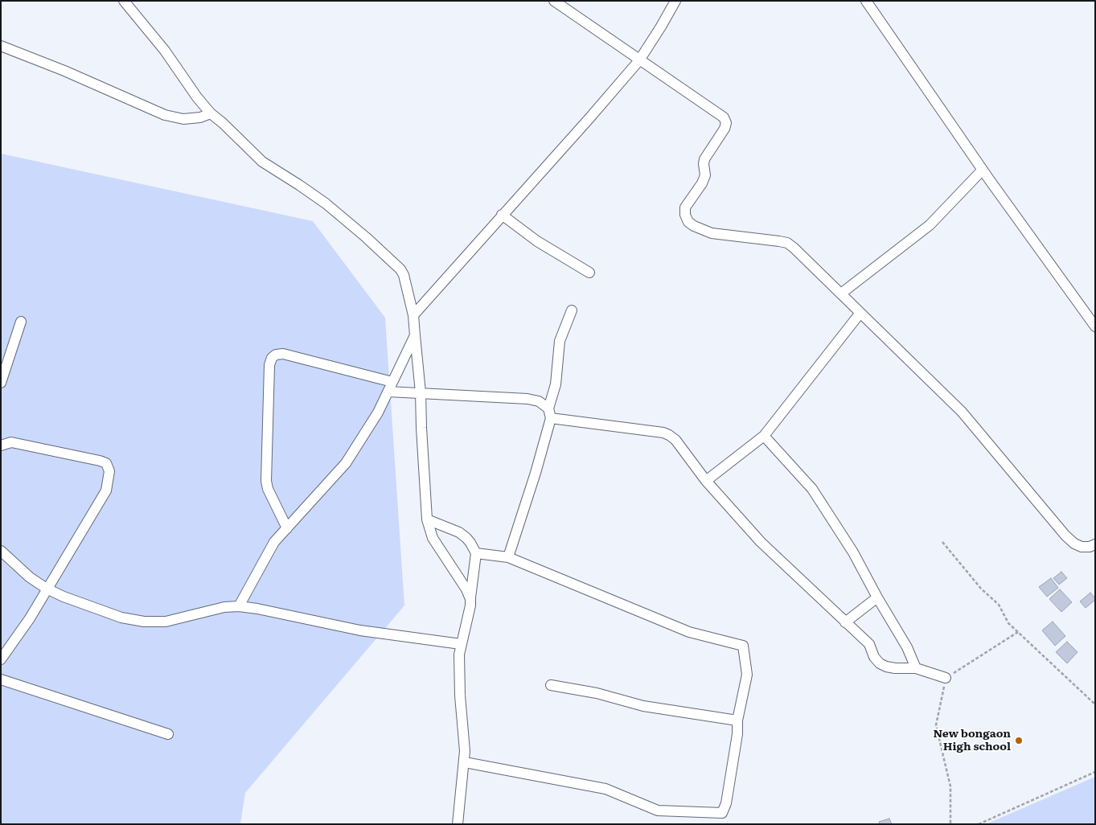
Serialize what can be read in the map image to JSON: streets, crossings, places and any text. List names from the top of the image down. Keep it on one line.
{"places":["New bongaon High school"]}
